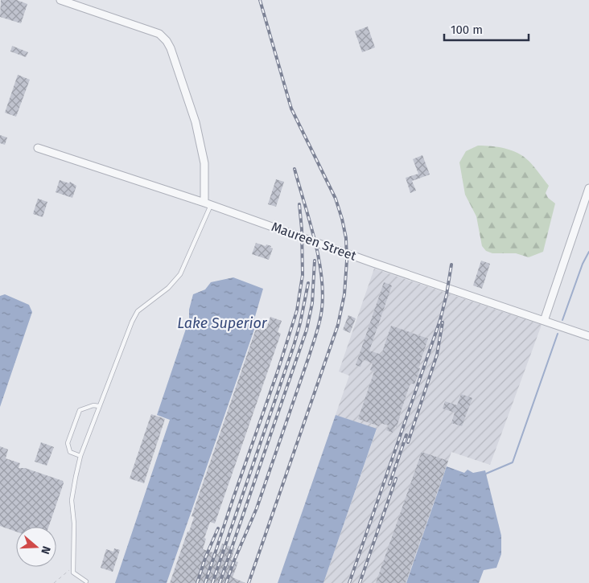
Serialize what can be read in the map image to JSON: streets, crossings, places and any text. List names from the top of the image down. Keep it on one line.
{"streets":{"street":["Maureen Street"]},"water":["Lake Superior"],"scale_bar":"100 m","north":"right"}
